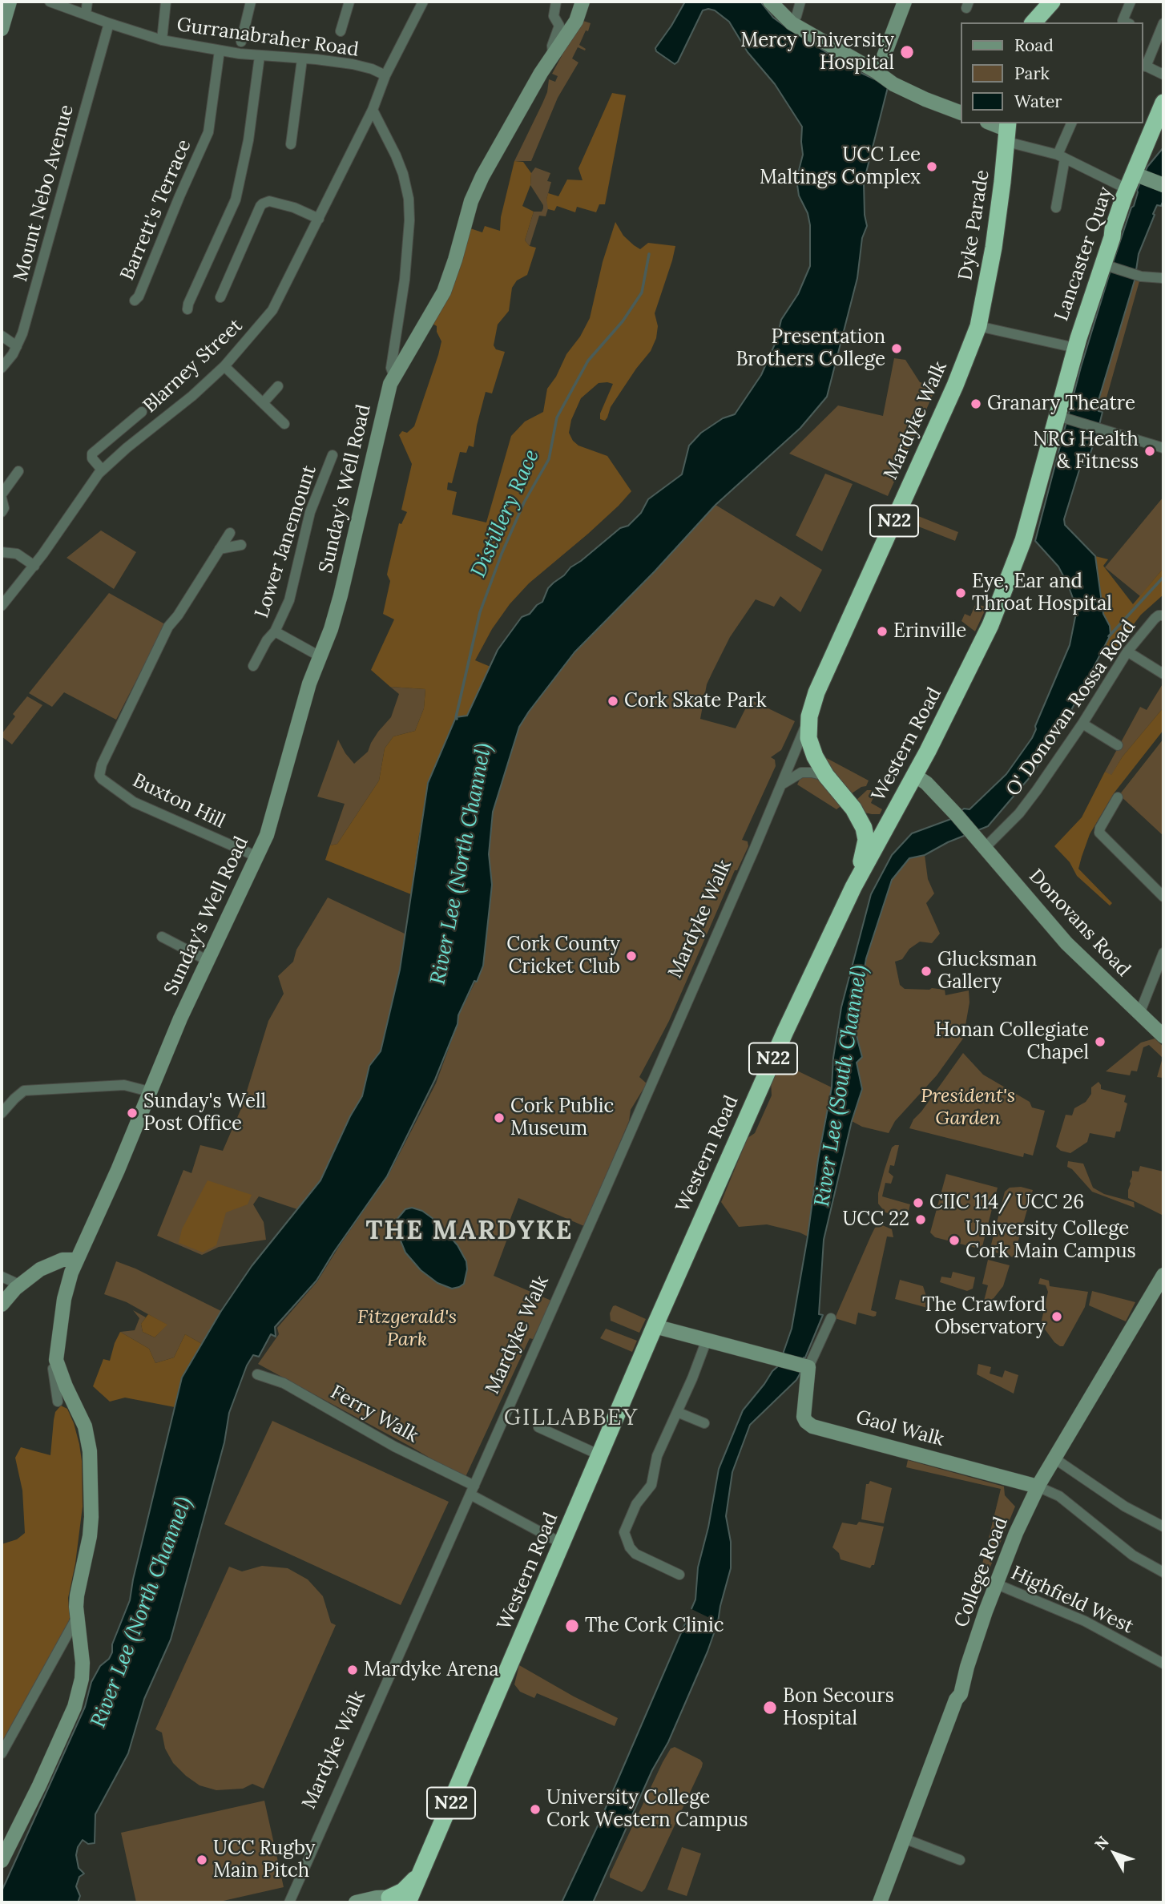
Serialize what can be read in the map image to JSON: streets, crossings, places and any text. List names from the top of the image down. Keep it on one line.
{"streets":{"highway":["Dyke Parade","Lancaster Quay","Mardyke Walk","N22","Western Road"],"main road":["Sunday's Well Road","Donovans Road","Gaol Walk","College Road"],"street":["Gurranabraher Road","Mount Nebo Avenue","Barrett's Terrace","Blarney Street","Lower Janemount","O' Donovan Rossa Road","Buxton Hill","Ferry Walk","Highfield West"]},"crossings":[["Gurranabraher Road","Mount Nebo Avenue"],["Gurranabraher Road","Barrett's Terrace"],["Gurranabraher Road","Blarney Street"],["Dyke Parade","Mardyke Walk"],["Lancaster Quay","N22"],["Lancaster Quay","Western Road"],["Mardyke Walk","N22"],["Mardyke Walk","Ferry Walk"],["Sunday's Well Road","Buxton Hill"],["N22","Western Road"],["O' Donovan Rossa Road","Donovans Road"],["Western Road","Donovans Road"],["Western Road","Ferry Walk"],["Gaol Walk","College Road"],["College Road","Highfield West"]],"districts":["THE MARDYKE","GILLABBEY"],"water":["Distillery Race","River Lee (North Channel)","River Lee (South Channel)"],"parks":["President's Garden","Fitzgerald's Park"],"places":["Mercy University Hospital","UCC Lee Maltings Complex","Presentation Brothers College","Granary Theatre","NRG Health & Fitness","Eye, Ear and Throat Hospital","Erinville","Cork Skate Park","Cork County Cricket Club","Glucksman Gallery","Honan Collegiate Chapel","Sunday's Well Post Office","Cork Public Museum","CIIC 114/ UCC 26","UCC 22","University College Cork Main Campus","The Crawford Observatory","The Cork Clinic","Mardyke Arena","Bon Secours Hospital","University College Cork Western Campus","UCC Rugby Main Pitch"],"legend":["Road","Park","Water"],"north":"top left"}
